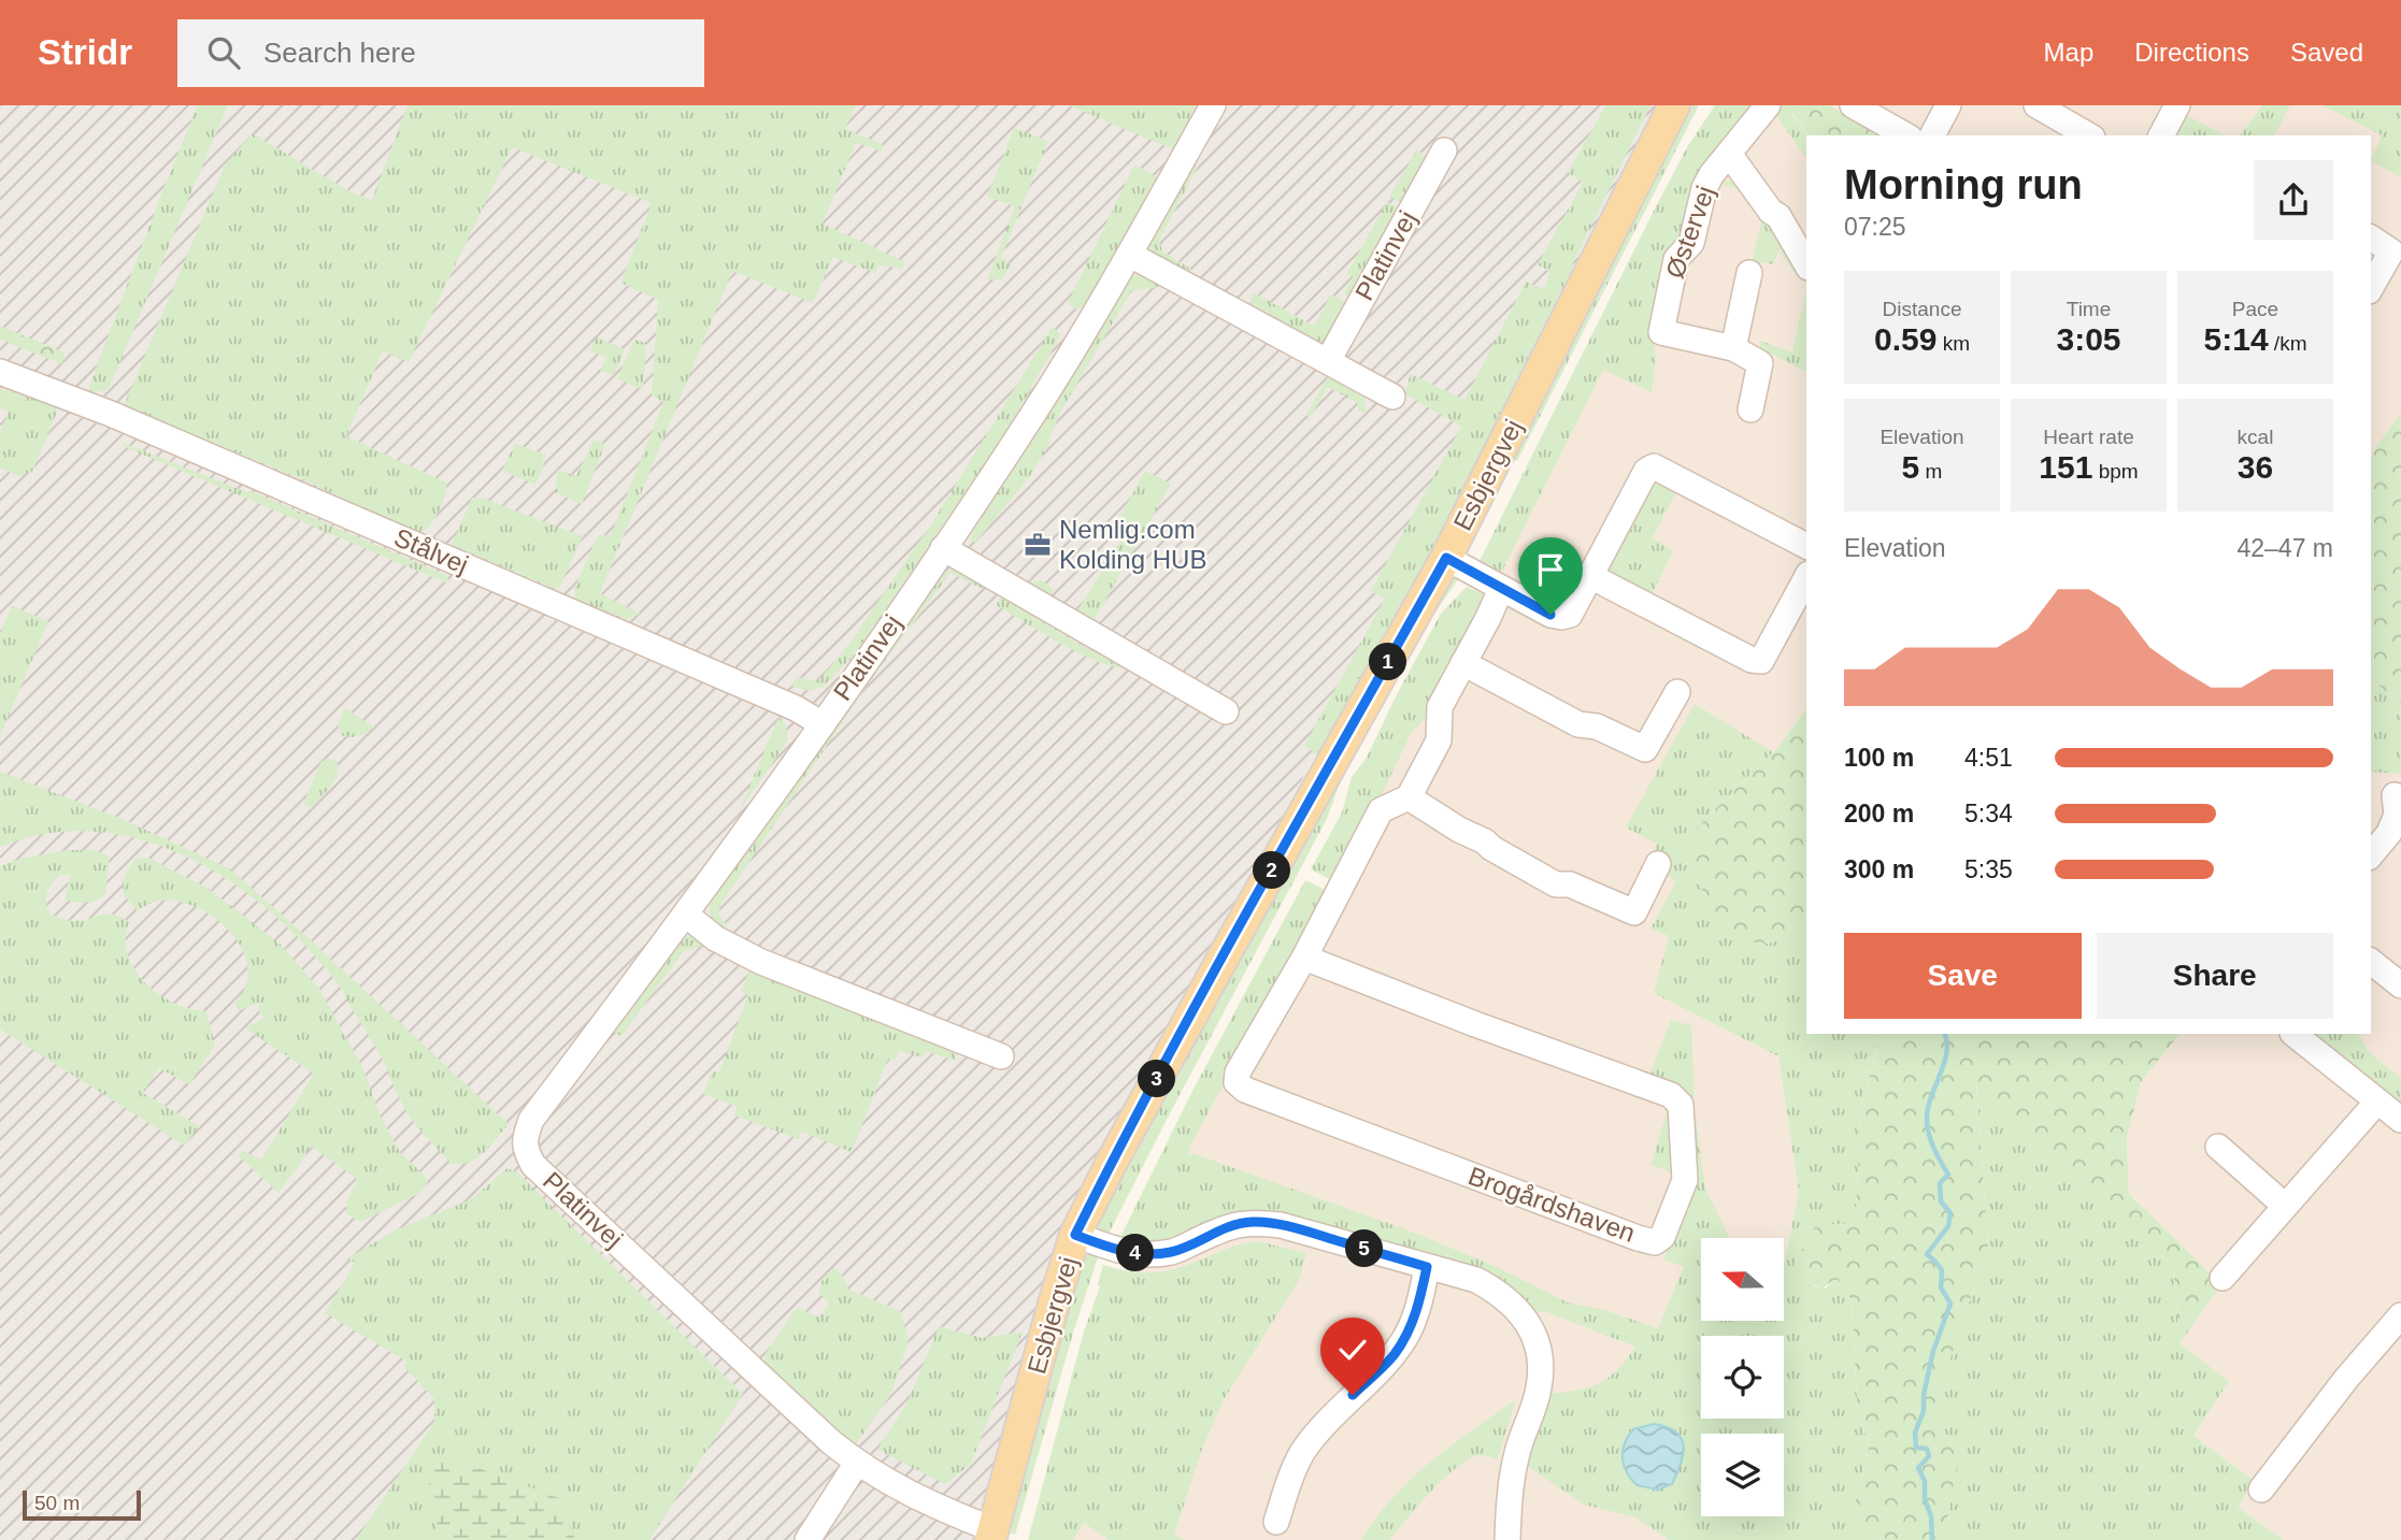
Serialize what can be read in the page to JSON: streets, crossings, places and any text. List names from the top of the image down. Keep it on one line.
{"streets":{"main road":["Esbjergvej"],"street":["Østervej","Platinvej","Stålvej","Brogårdshaven"]},"crossings":[["Platinvej","Esbjergvej"],["Platinvej","Stålvej"]],"places":{"office":["Nemlig.com Kolding HUB"]},"scale_bar":"50 m","north":"left","page":{"header":"Stridr","search":"Search here","nav":["Map","Directions","Saved"],"heading":["Morning run","07:25"],"stats":[["Distance","0.59 km"],["Time","3:05"],["Pace","5:14 /km"],["Elevation","5 m"],["Heart rate","151 bpm"],["kcal","36"]],"chart":["Elevation","42–47 m"],"pins":["1","2","3","5","4"],"list":[{"name":"100 m","note":"4:51"},{"name":"200 m","note":"5:34"},{"name":"300 m","note":"5:35"}],"buttons":["Save","Share"],"scale":"50 m"}}
